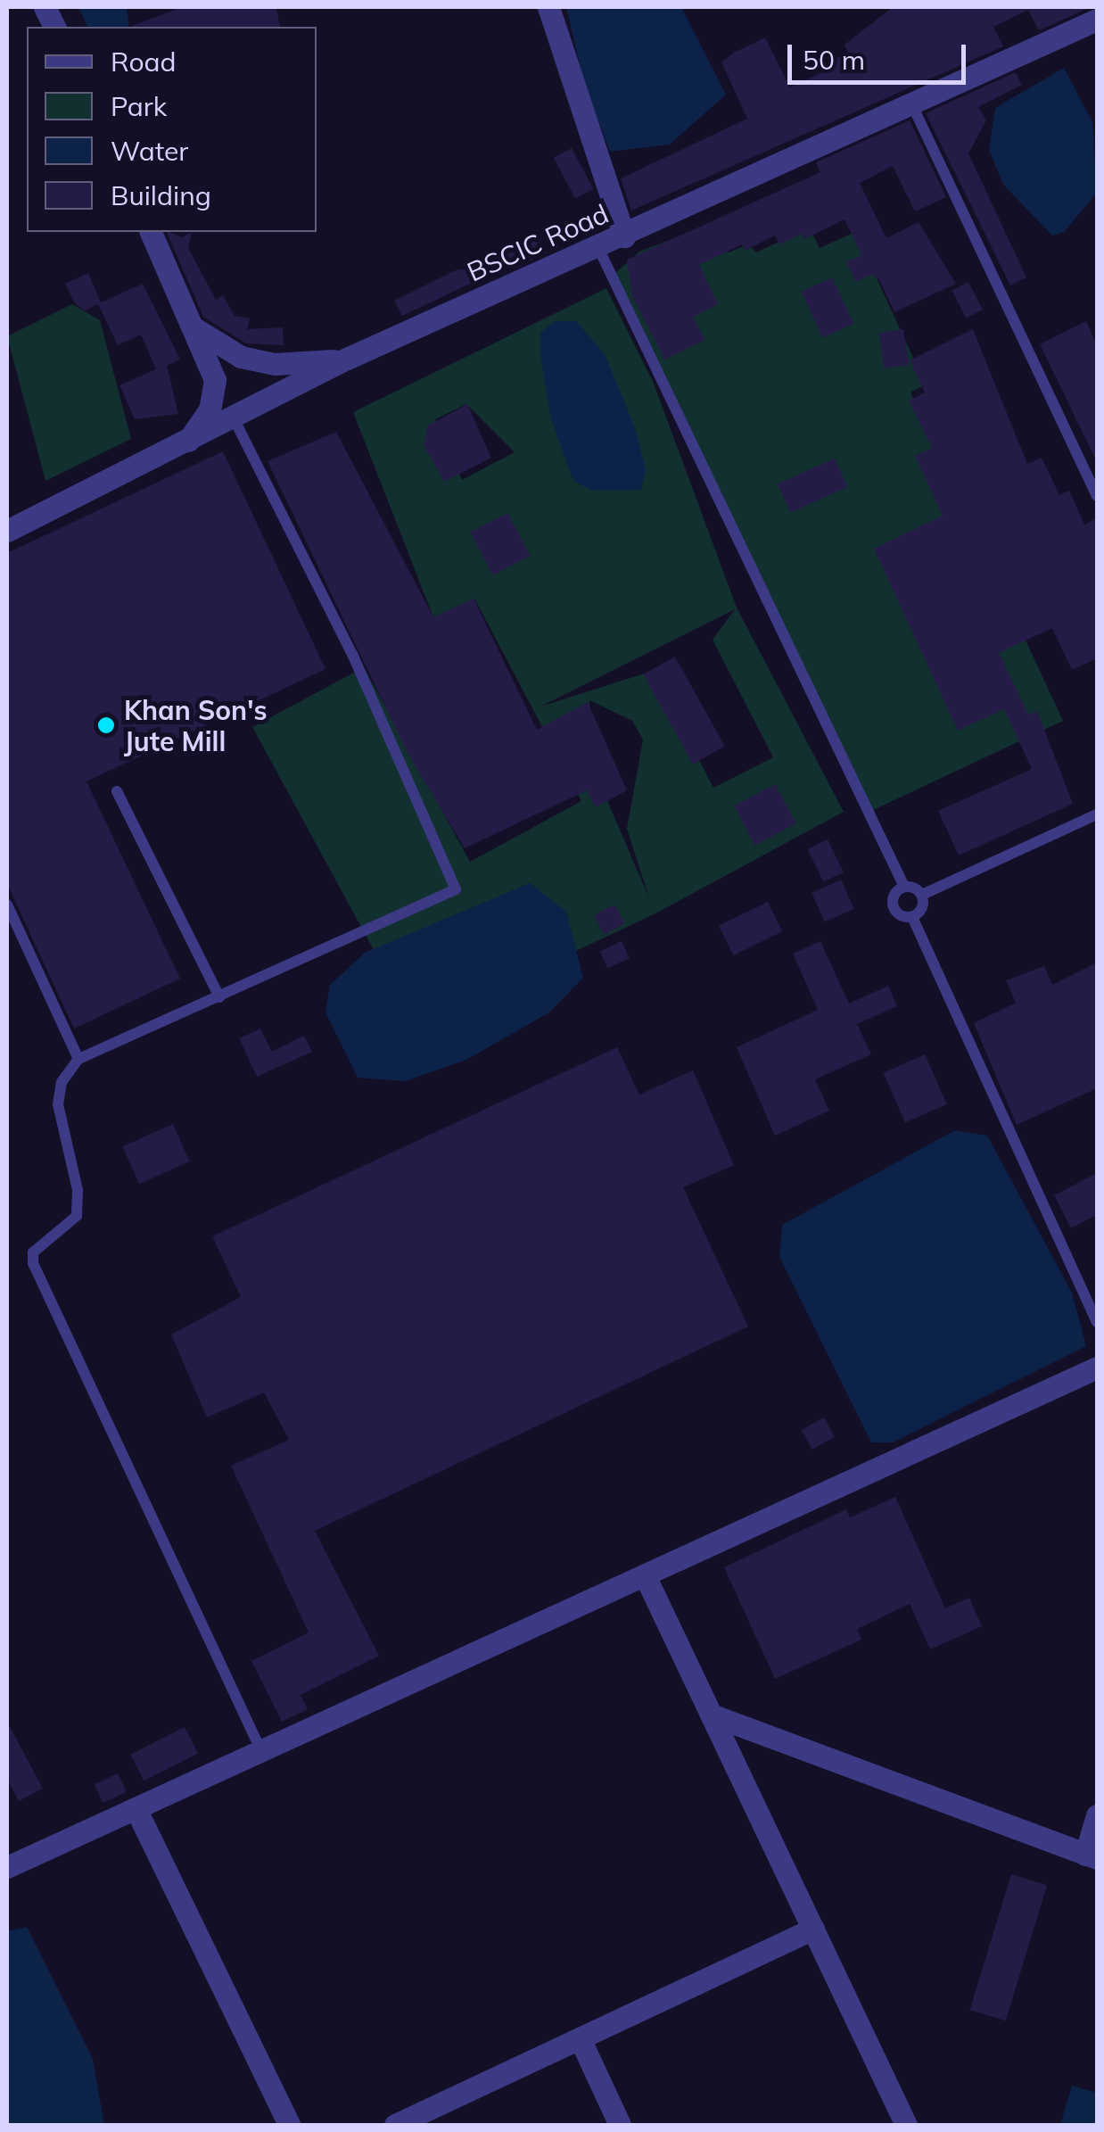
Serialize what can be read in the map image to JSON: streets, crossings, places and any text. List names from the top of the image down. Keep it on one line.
{"streets":{"street":["BSCIC Road"]},"places":["Khan Son's Jute Mill"],"legend":["Road","Park","Water","Building"],"scale_bar":"50 m"}
